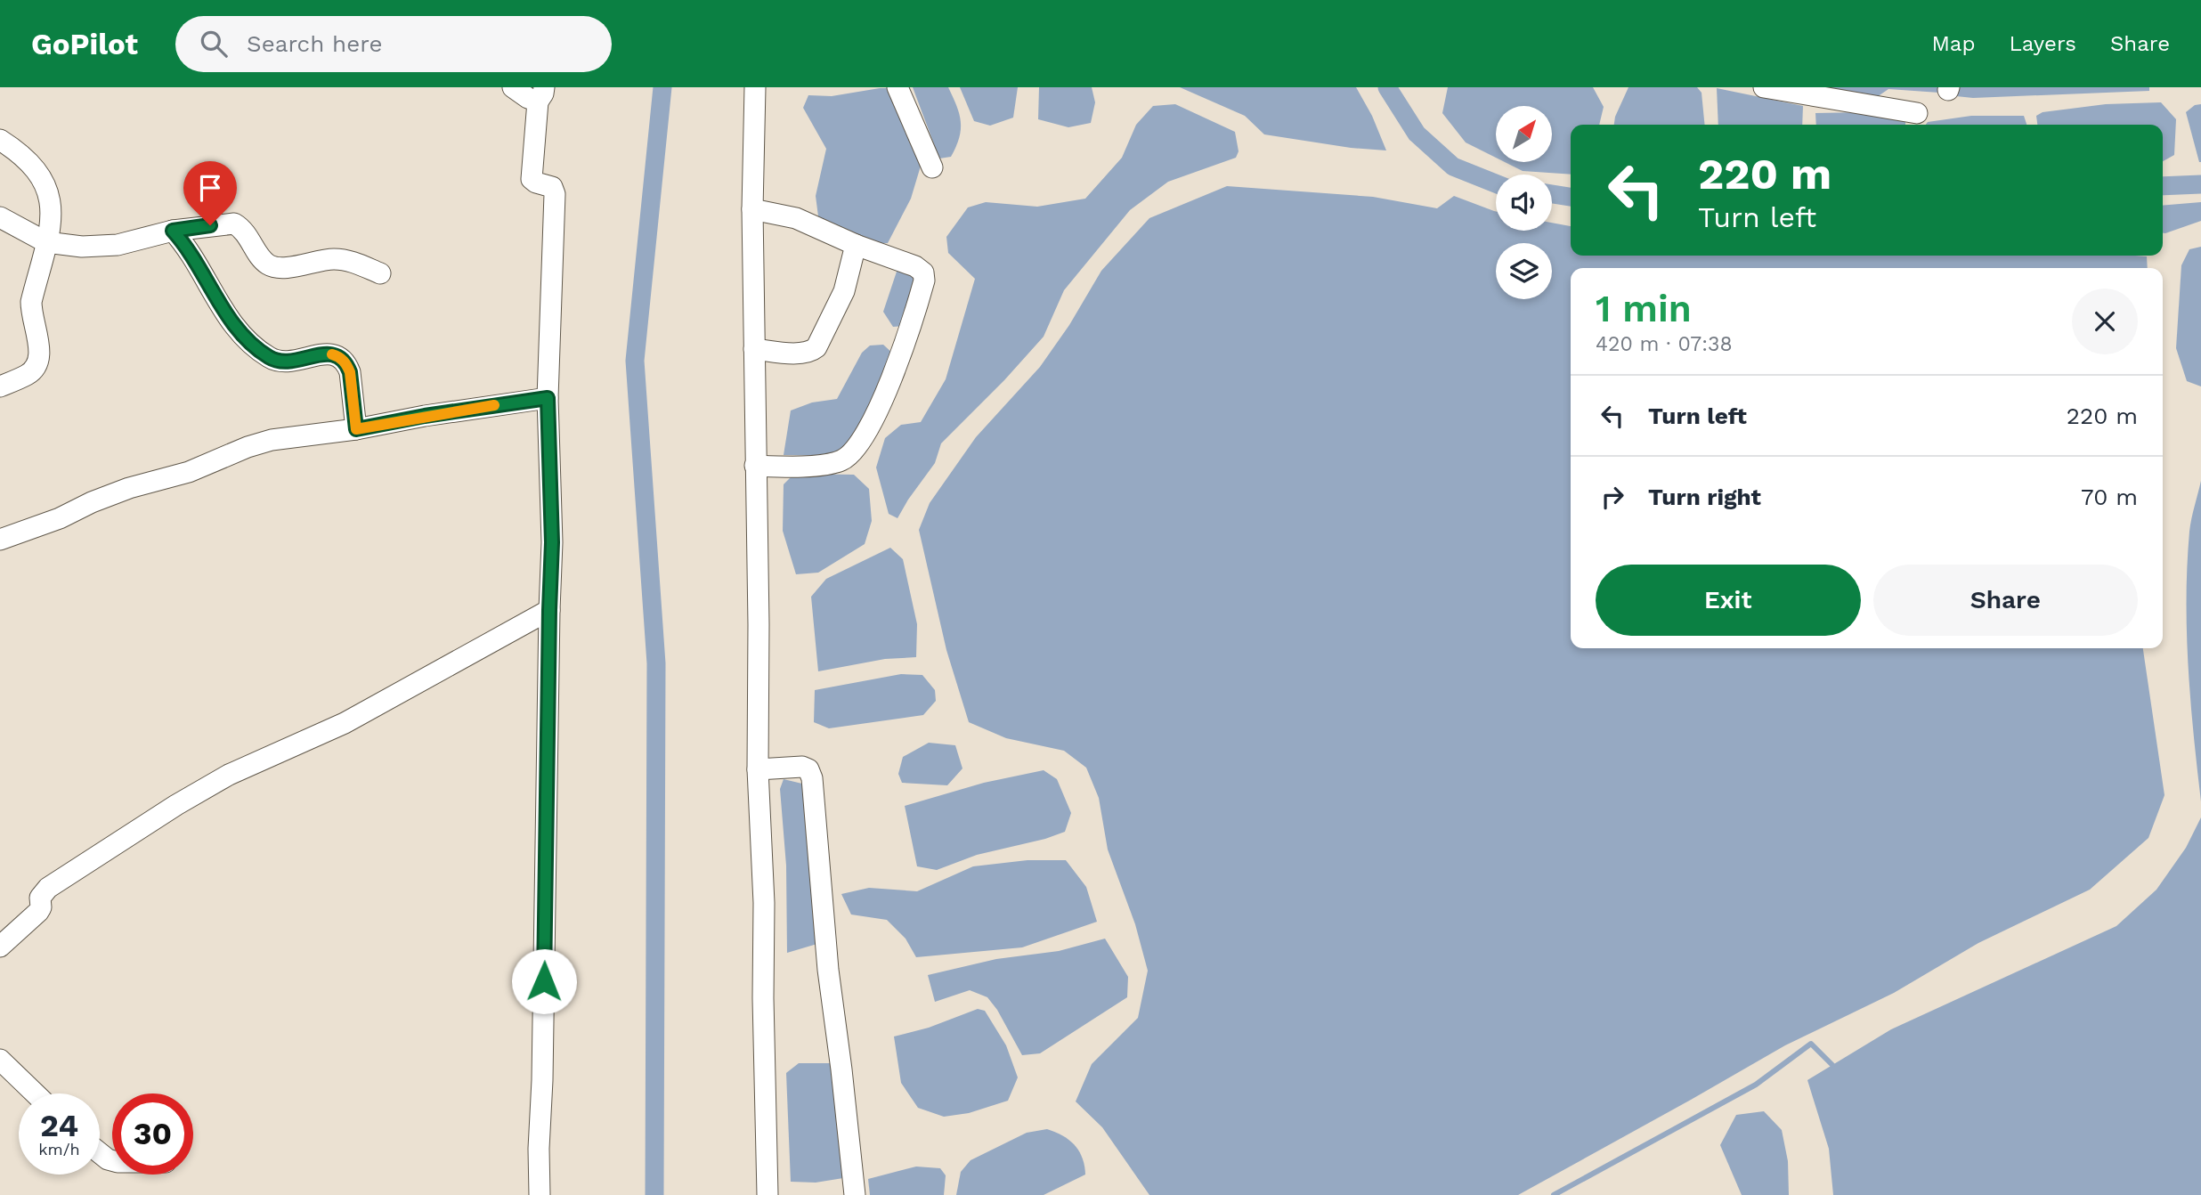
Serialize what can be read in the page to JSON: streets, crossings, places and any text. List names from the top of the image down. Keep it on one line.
{"north":"top right","page":{"header":"GoPilot","search":"Search here","nav":["Map","Layers","Share"],"turn":["220 m","Turn left"],"heading":["1 min","420 m · 07:38"],"list":[{"name":"Turn left","value":"220 m"},{"name":"Turn right","value":"70 m"}],"buttons":["Exit","Share"],"speed":"24 km/h","limit":"30"}}
